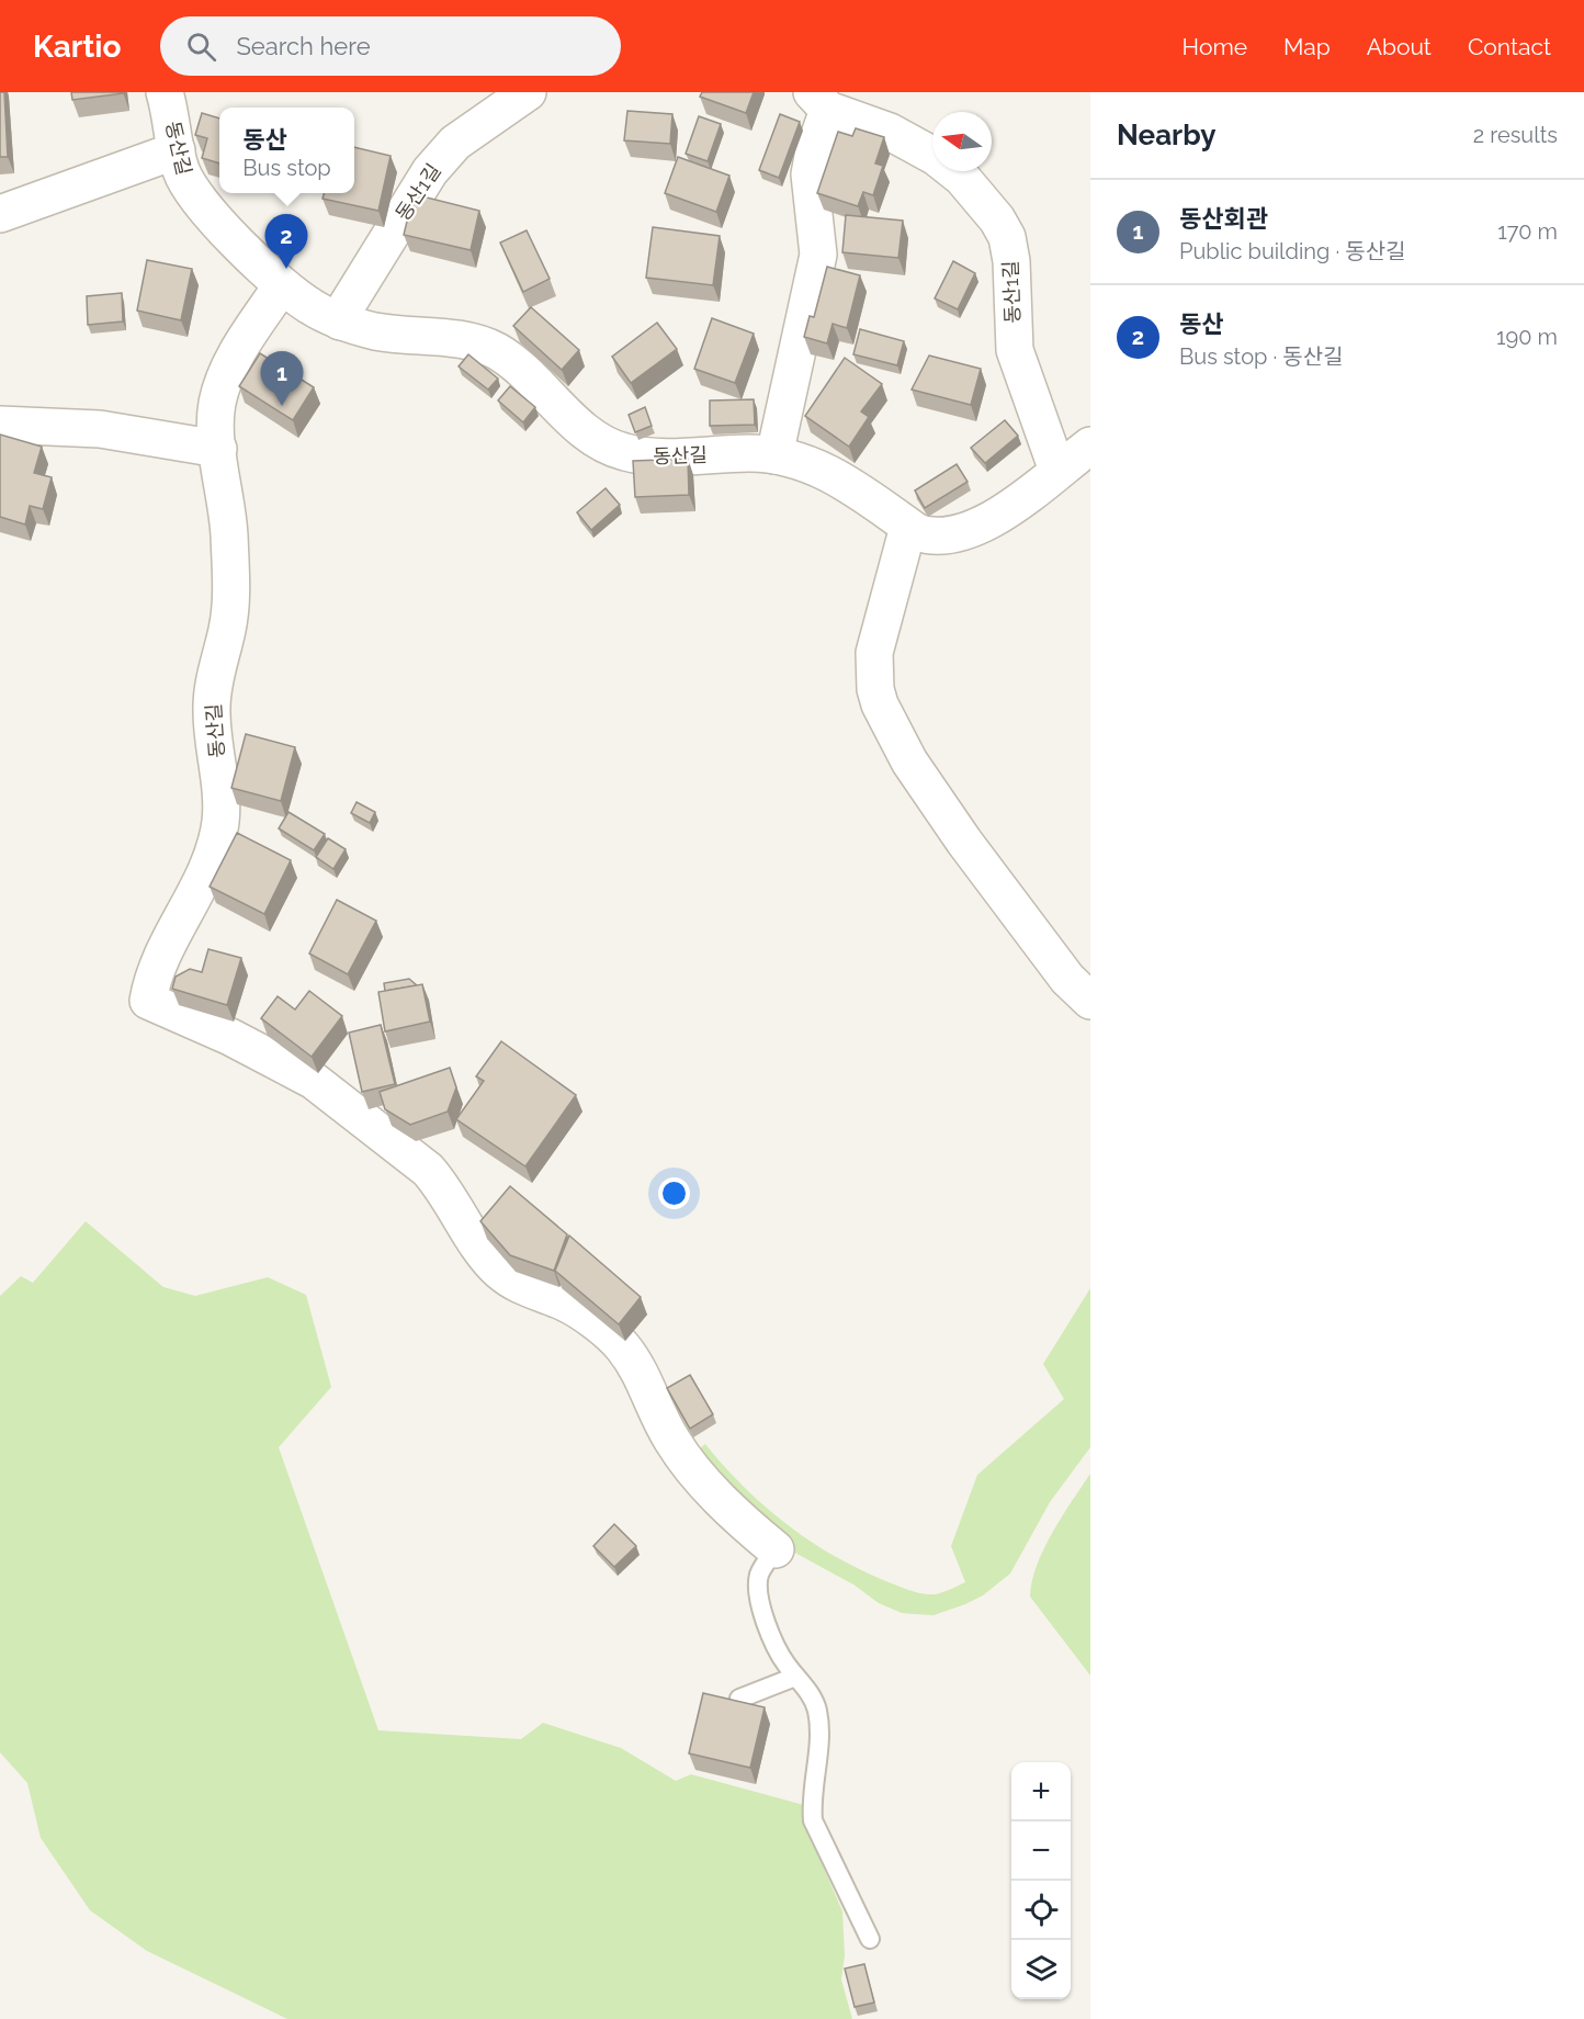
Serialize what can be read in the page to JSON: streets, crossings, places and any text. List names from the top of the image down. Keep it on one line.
{"streets":{"street":["동산길","동산1길"]},"crossings":[["동산길","동산1길"]],"north":"left","page":{"header":"Kartio","search":"Search here","nav":["Home","Map","About","Contact"],"heading":["Nearby","2 results"],"popup":["동산","Bus stop"],"list":[{"mark":"1","name":"동산회관","note":"Public building · 동산길","value":"170 m"},{"mark":"2","name":"동산","note":"Bus stop · 동산길","value":"190 m"}],"pins":["2","1"],"map_buttons":["+","−"]}}
